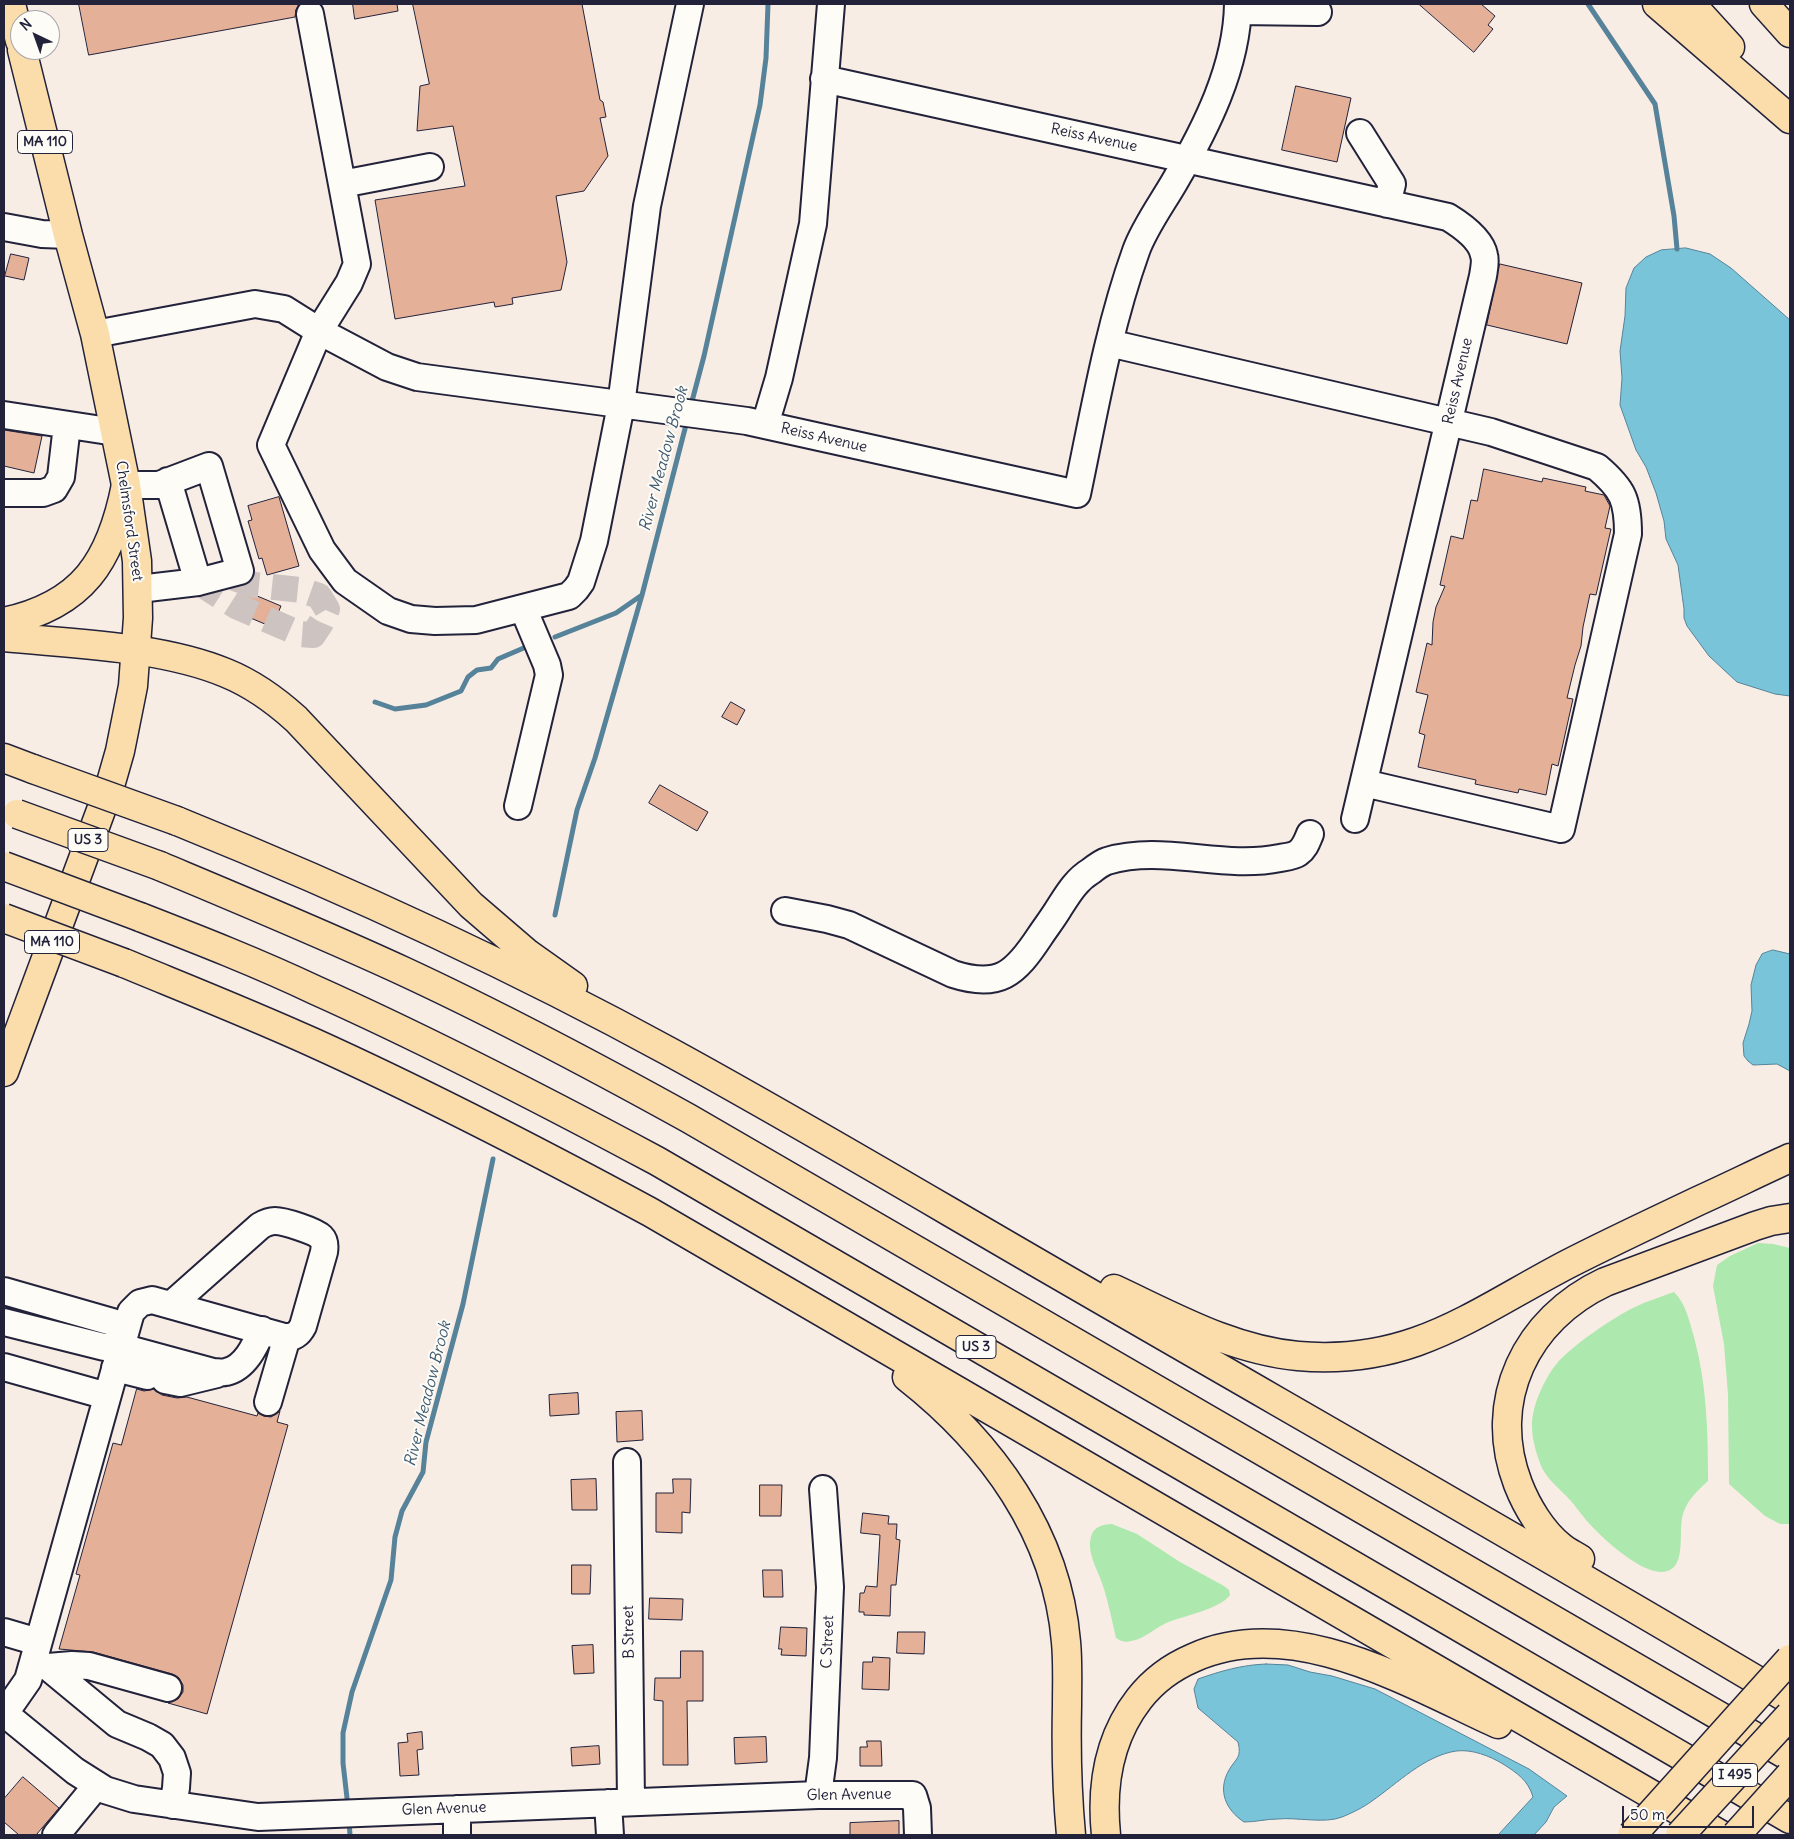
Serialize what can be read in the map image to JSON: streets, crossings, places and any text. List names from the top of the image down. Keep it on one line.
{"streets":{"main road":["MA 110","Chelmsford Street","US 3","I 495"],"street":["Reiss Avenue","B Street","C Street","Glen Avenue"]},"crossings":[["B Street","Glen Avenue"],["C Street","Glen Avenue"]],"water":["River Meadow Brook"],"scale_bar":"50 m","north":"top left"}
